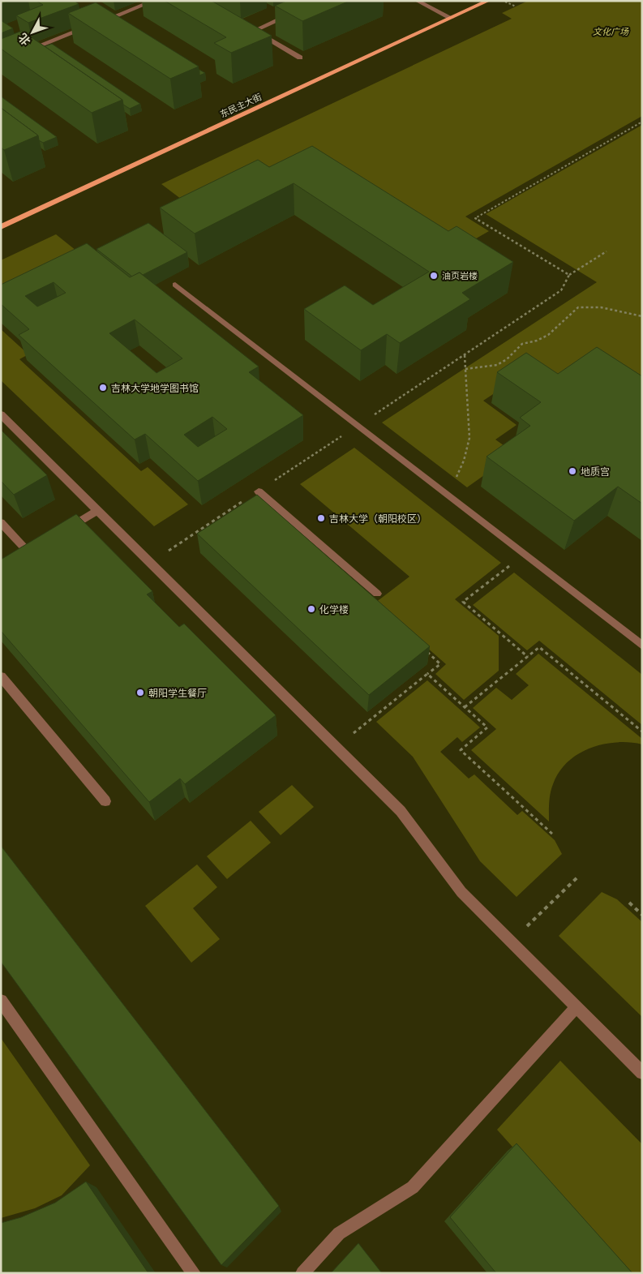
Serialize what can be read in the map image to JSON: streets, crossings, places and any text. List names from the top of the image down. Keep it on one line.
{"streets":{"main road":["东民主大街"]},"parks":["文化广场"],"places":["油页岩楼","吉林大学地学图书馆","地质宫","吉林大学（朝阳校区）","化学楼","朝阳学生餐厅"],"north":"bottom left"}
